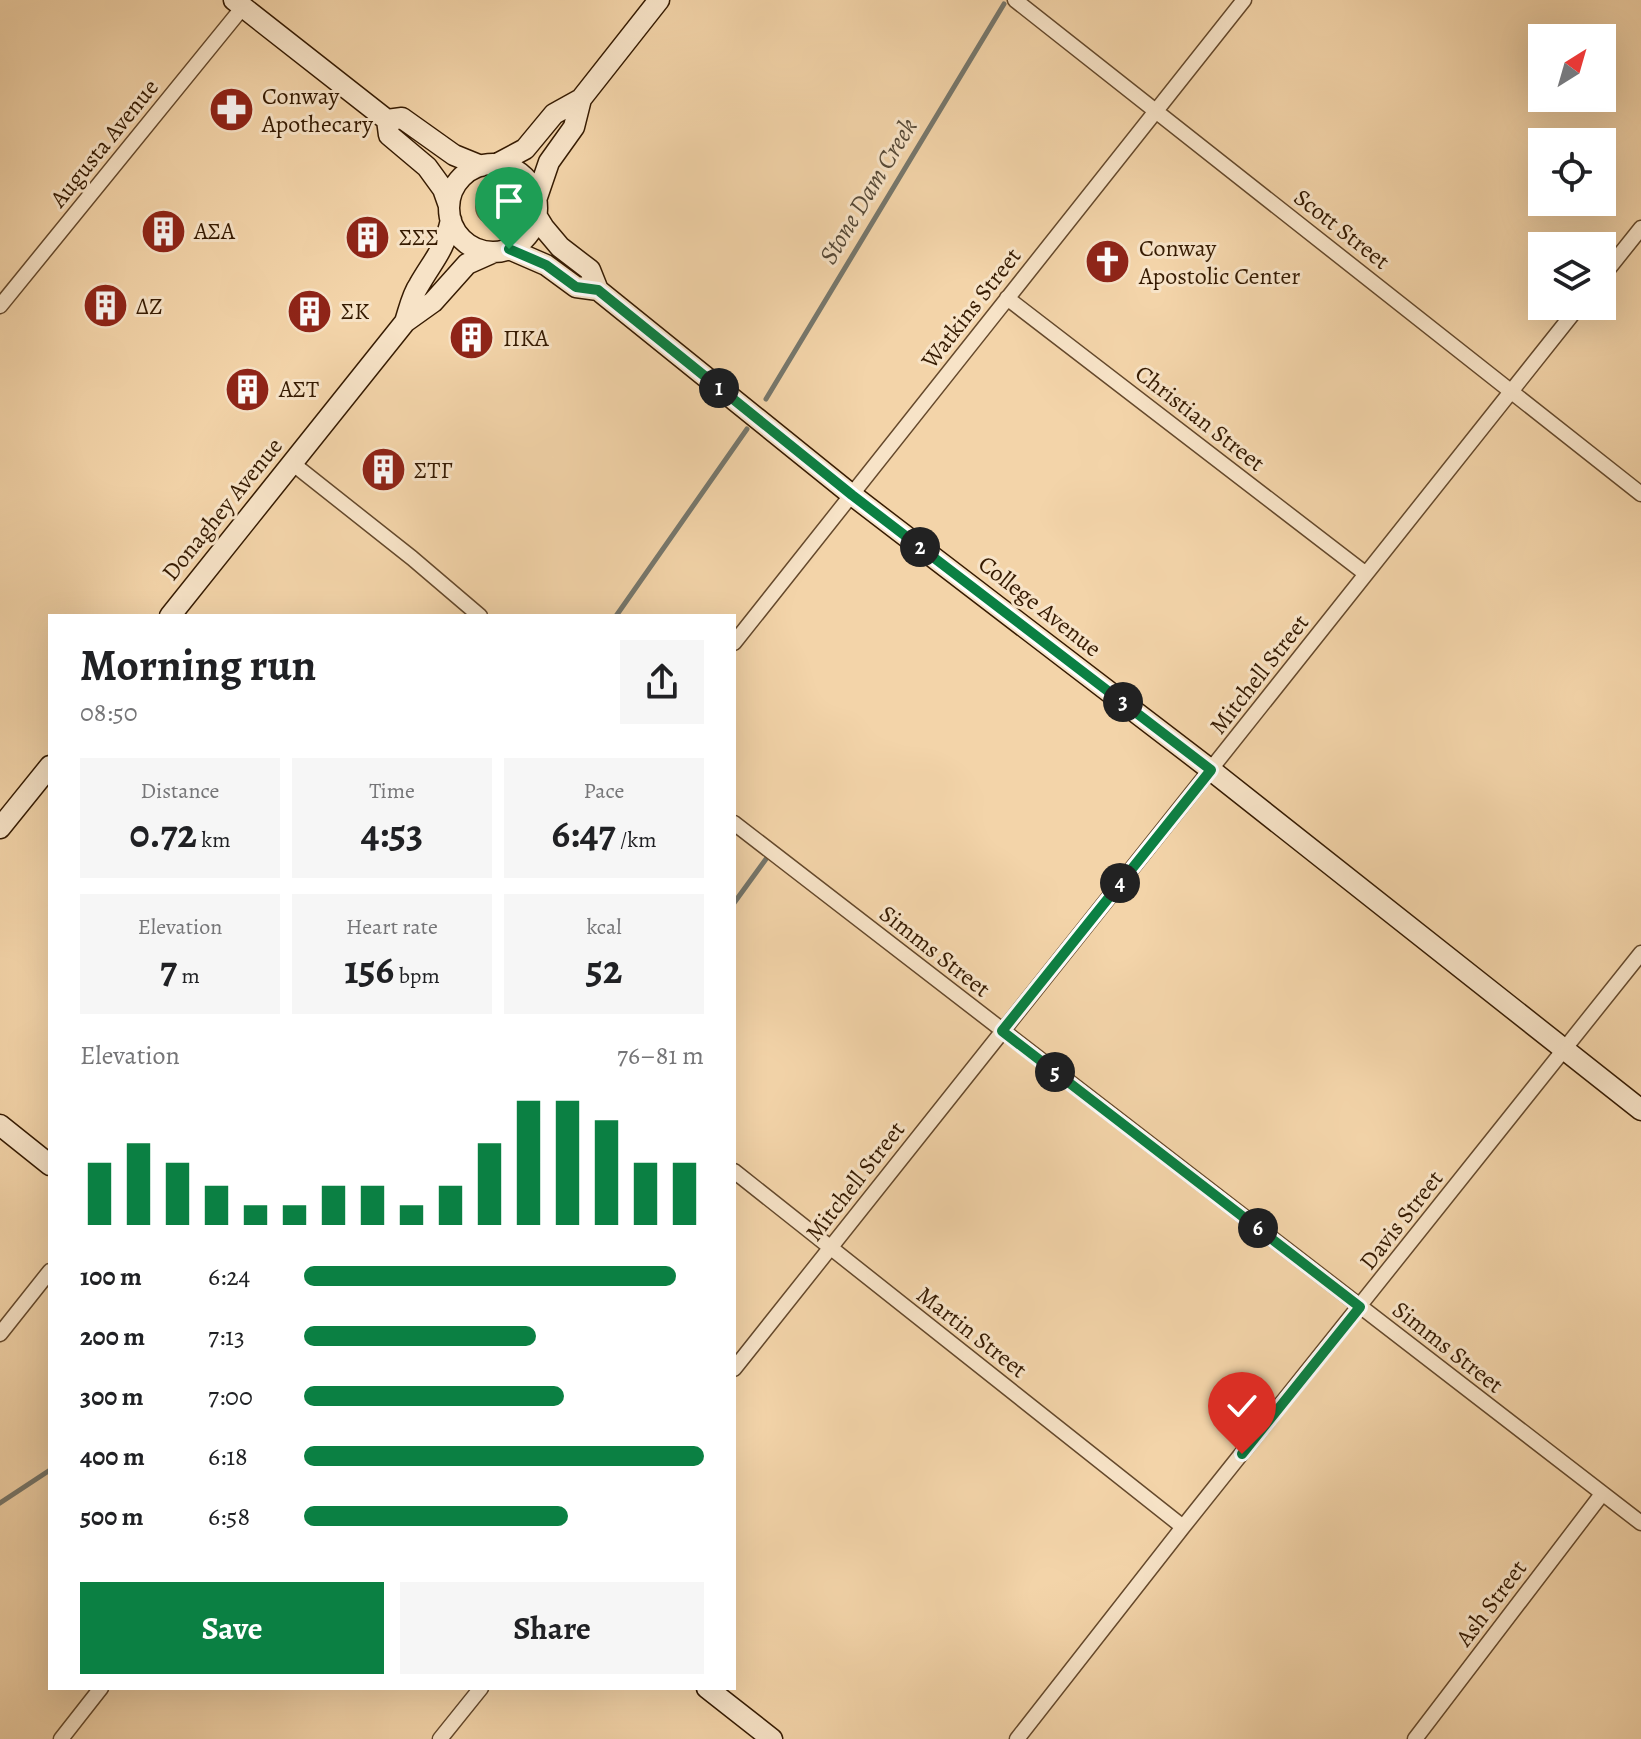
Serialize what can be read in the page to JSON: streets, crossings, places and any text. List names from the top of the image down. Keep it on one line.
{"streets":{"street":["Augusta Avenue","Scott Street","Watkins Street","Christian Street","Donaghey Avenue","College Avenue","Mitchell Street","Simms Street","Davis Street","Martin Street","Ash Street"]},"crossings":[["Scott Street","Watkins Street"],["Scott Street","Mitchell Street"],["Watkins Street","Christian Street"],["Watkins Street","College Avenue"],["Christian Street","Mitchell Street"],["Donaghey Avenue","College Avenue"],["College Avenue","Mitchell Street"],["College Avenue","Davis Street"],["Mitchell Street","Simms Street"],["Mitchell Street","Martin Street"],["Simms Street","Davis Street"],["Simms Street","Ash Street"],["Davis Street","Martin Street"]],"water":["Stone Dam Creek"],"places":{"pharmacy":["Conway Apothecary"],"building":["ΑΣΑ","ΣΣΣ","ΔΖ","ΣΚ","ΠΚΑ","ΑΣΤ","ΣΤΓ"],"church":["Conway Apostolic Center"]},"north":"top right","page":{"pins":["1","2","3","4","5","6"],"heading":["Morning run","08:50"],"stats":[["Distance","0.72 km"],["Time","4:53"],["Pace","6:47 /km"],["Elevation","7 m"],["Heart rate","156 bpm"],["kcal","52"]],"chart":["Elevation","76–81 m"],"list":[{"name":"100 m","note":"6:24"},{"name":"200 m","note":"7:13"},{"name":"300 m","note":"7:00"},{"name":"400 m","note":"6:18"},{"name":"500 m","note":"6:58"}],"buttons":["Save","Share"]}}
